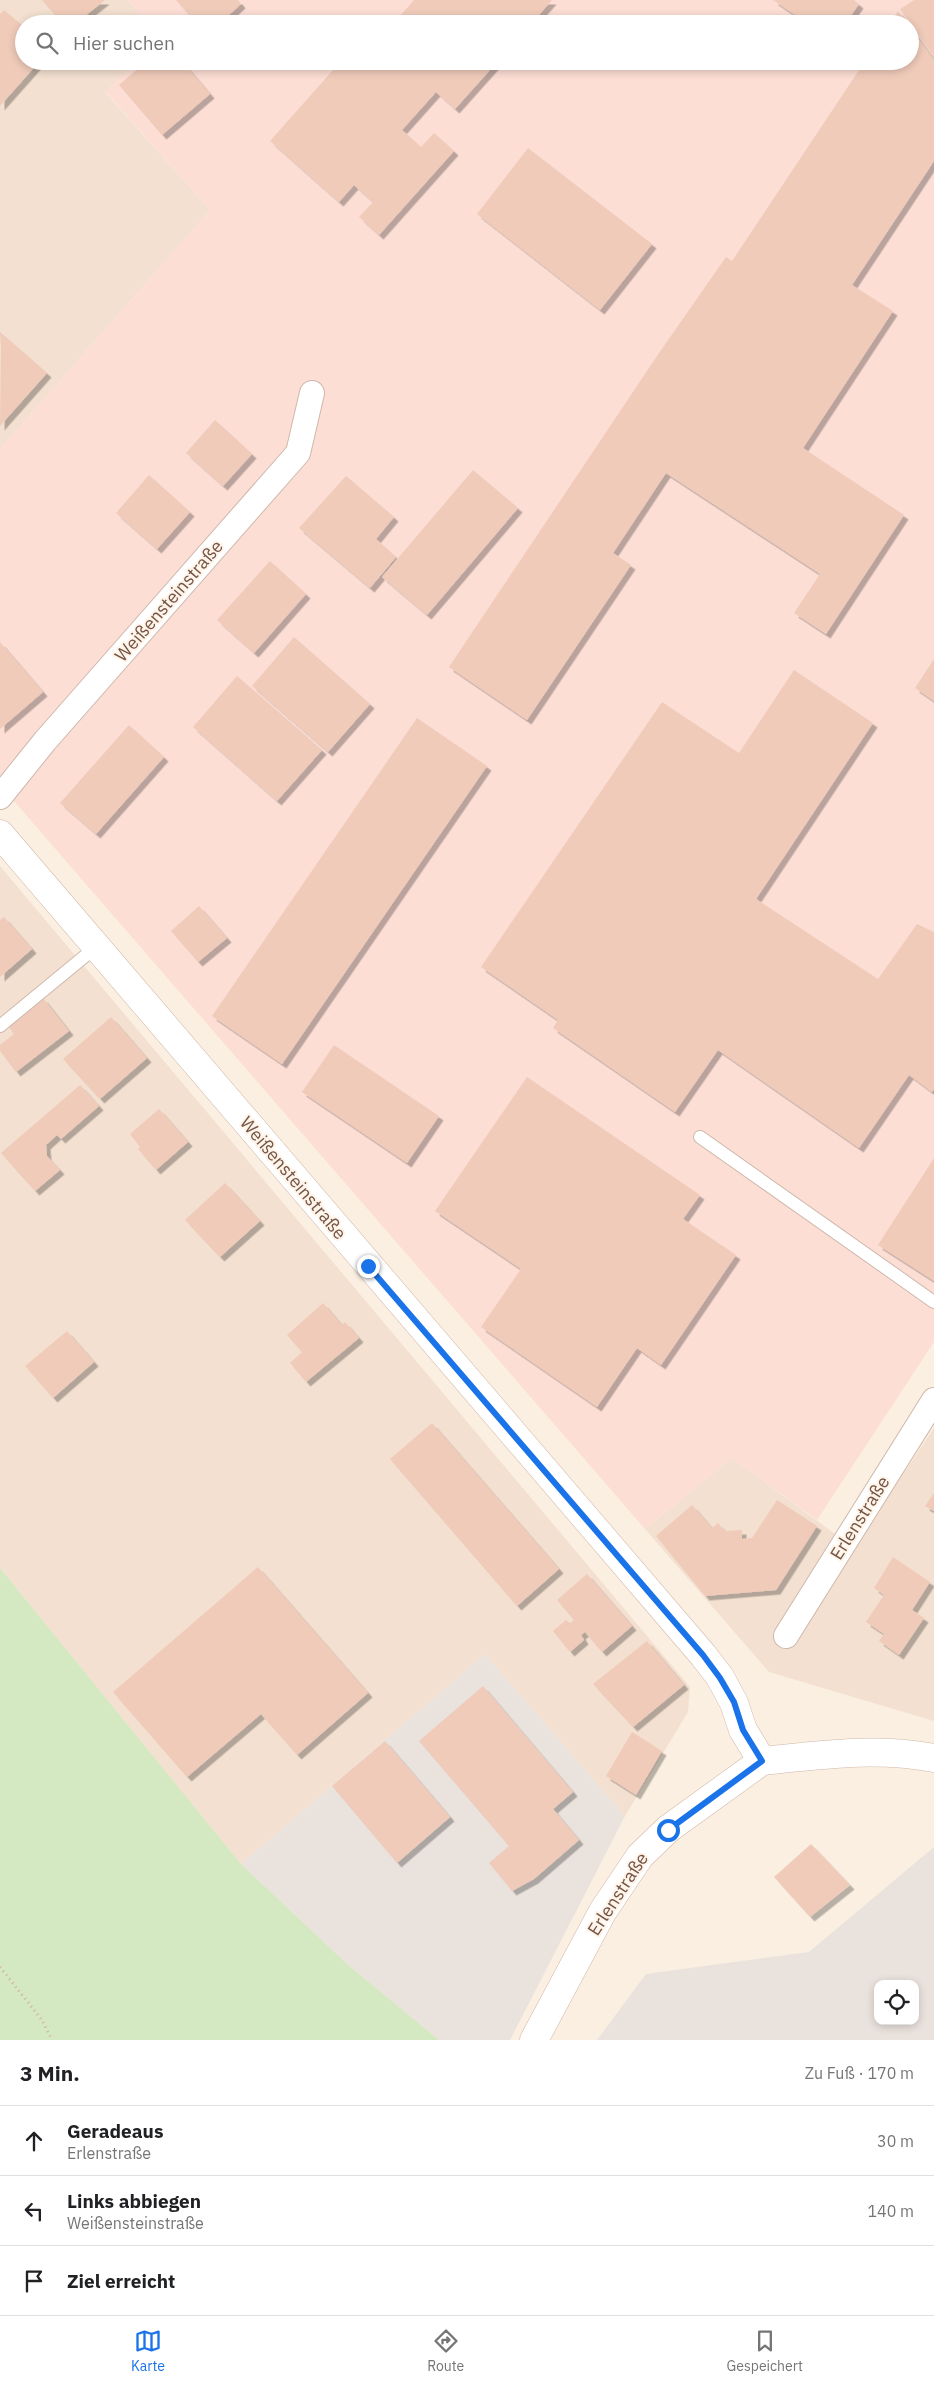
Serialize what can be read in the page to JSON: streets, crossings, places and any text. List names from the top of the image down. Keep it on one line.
{"streets":{"street":["Weißensteinstraße","Erlenstraße"]},"crossings":[["Weißensteinstraße","Erlenstraße"]],"page":{"search":"Hier suchen","heading":["3 Min.","Zu Fuß · 170 m"],"list":[["Geradeaus","Erlenstraße","30 m"],["Links abbiegen","Weißensteinstraße","140 m"],"Ziel erreicht"],"nav":["Karte","Route","Gespeichert"]}}
